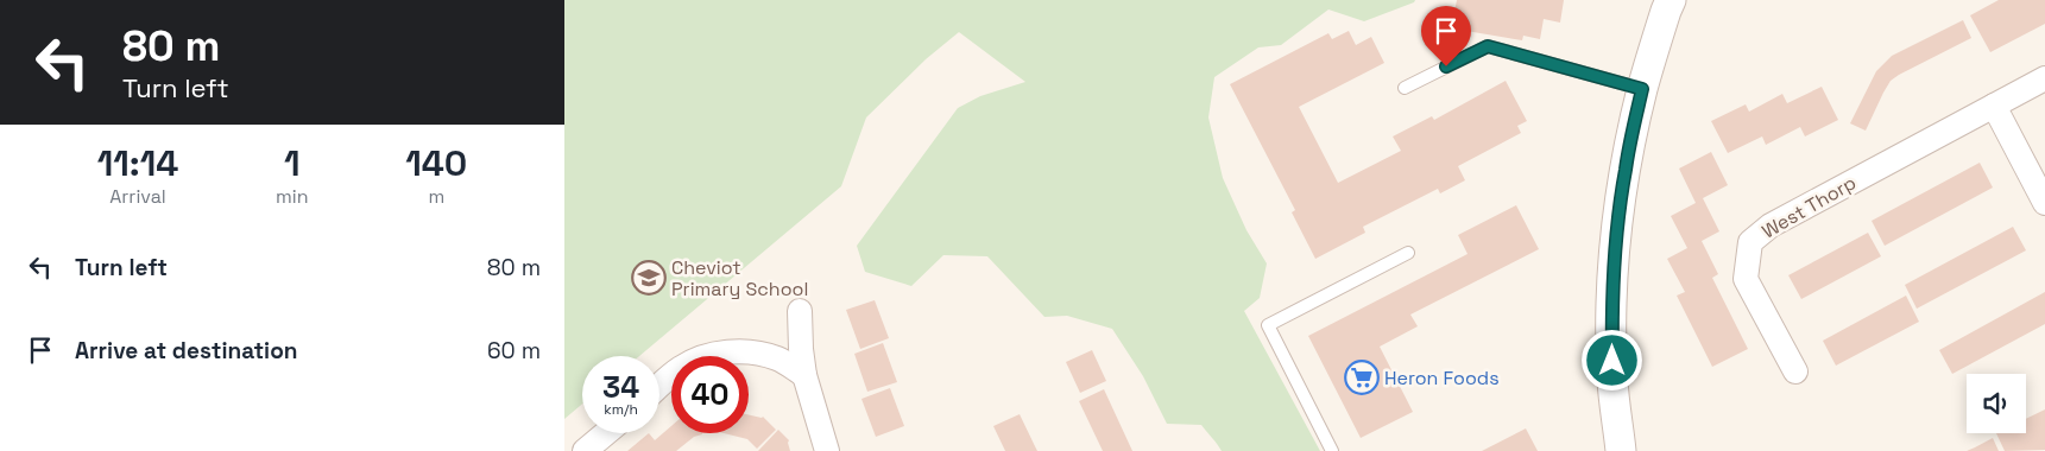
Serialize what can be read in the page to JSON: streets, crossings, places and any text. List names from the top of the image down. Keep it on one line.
{"streets":{"street":["West Thorp"]},"places":{"school or university":["Cheviot Primary School"],"supermarket":["Heron Foods"]},"page":{"turn":["80 m","Turn left"],"eta":["11:14","Arrival","1","min","140","m"],"list":[{"name":"Turn left","value":"80 m"},{"name":"Arrive at destination","value":"60 m"}],"speed":"34 km/h","limit":"40"}}
